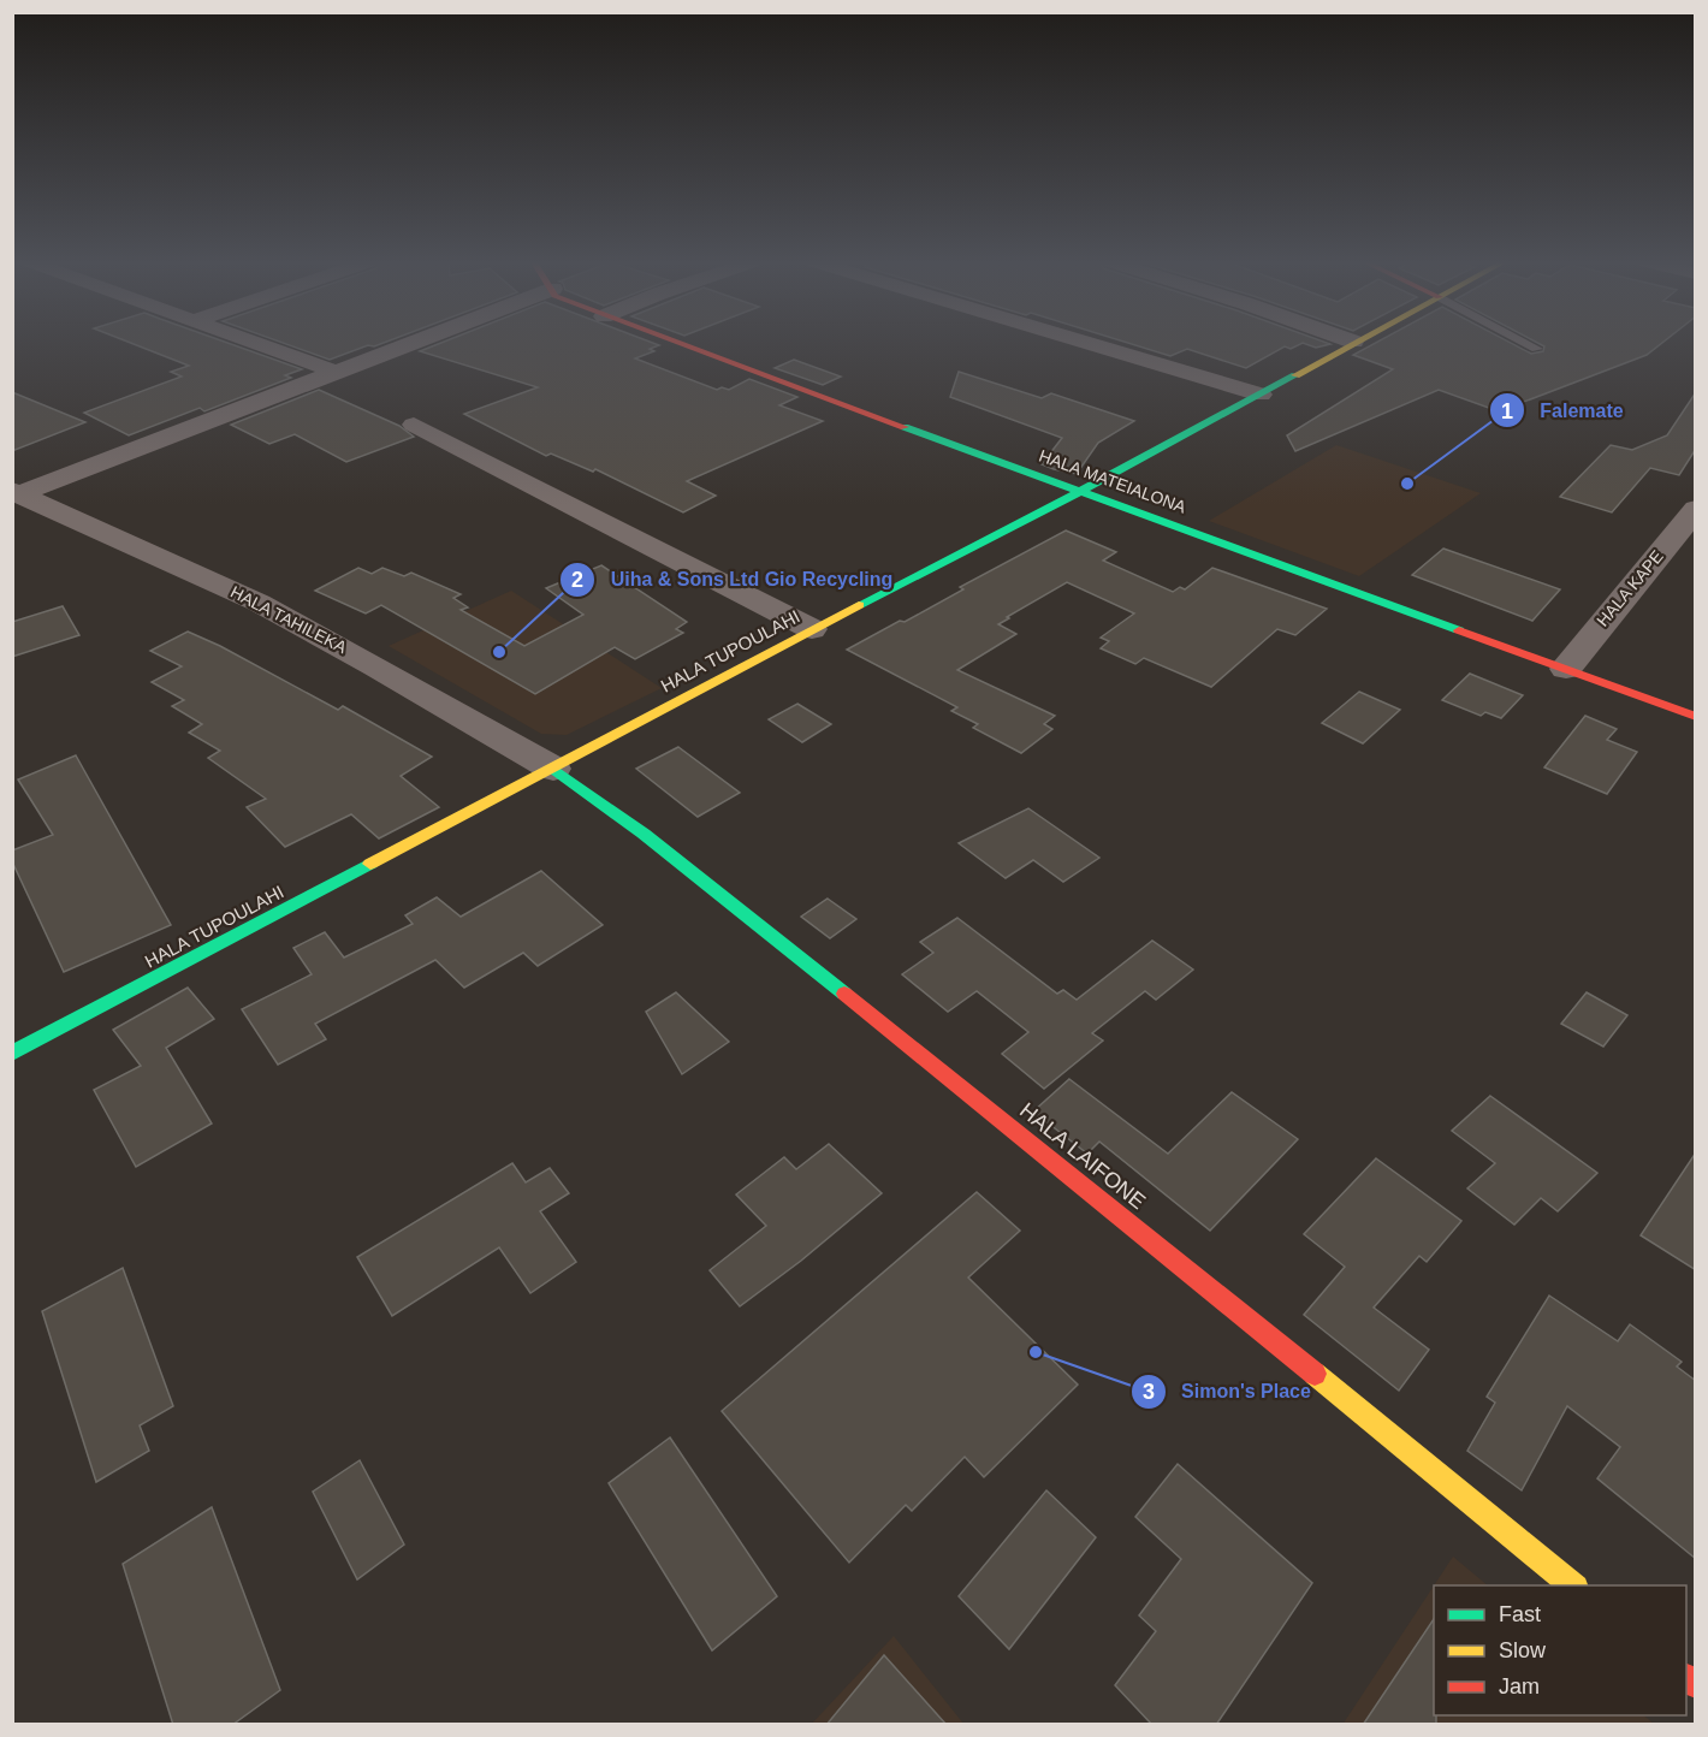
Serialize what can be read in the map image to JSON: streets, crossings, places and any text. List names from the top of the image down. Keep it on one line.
{"streets":{"street":["HALA MATEIALONA","HALA KAPE","HALA TAHILEKA","HALA TUPOULAHI","HALA LAIFONE"]},"crossings":[["HALA MATEIALONA","HALA KAPE"],["HALA MATEIALONA","HALA TUPOULAHI"],["HALA TAHILEKA","HALA TUPOULAHI"],["HALA TAHILEKA","HALA LAIFONE"],["HALA TUPOULAHI","HALA LAIFONE"]],"places":["Falemate","Uiha & Sons Ltd Gio Recycling","Simon's Place"],"legend":["Fast","Slow","Jam"]}
